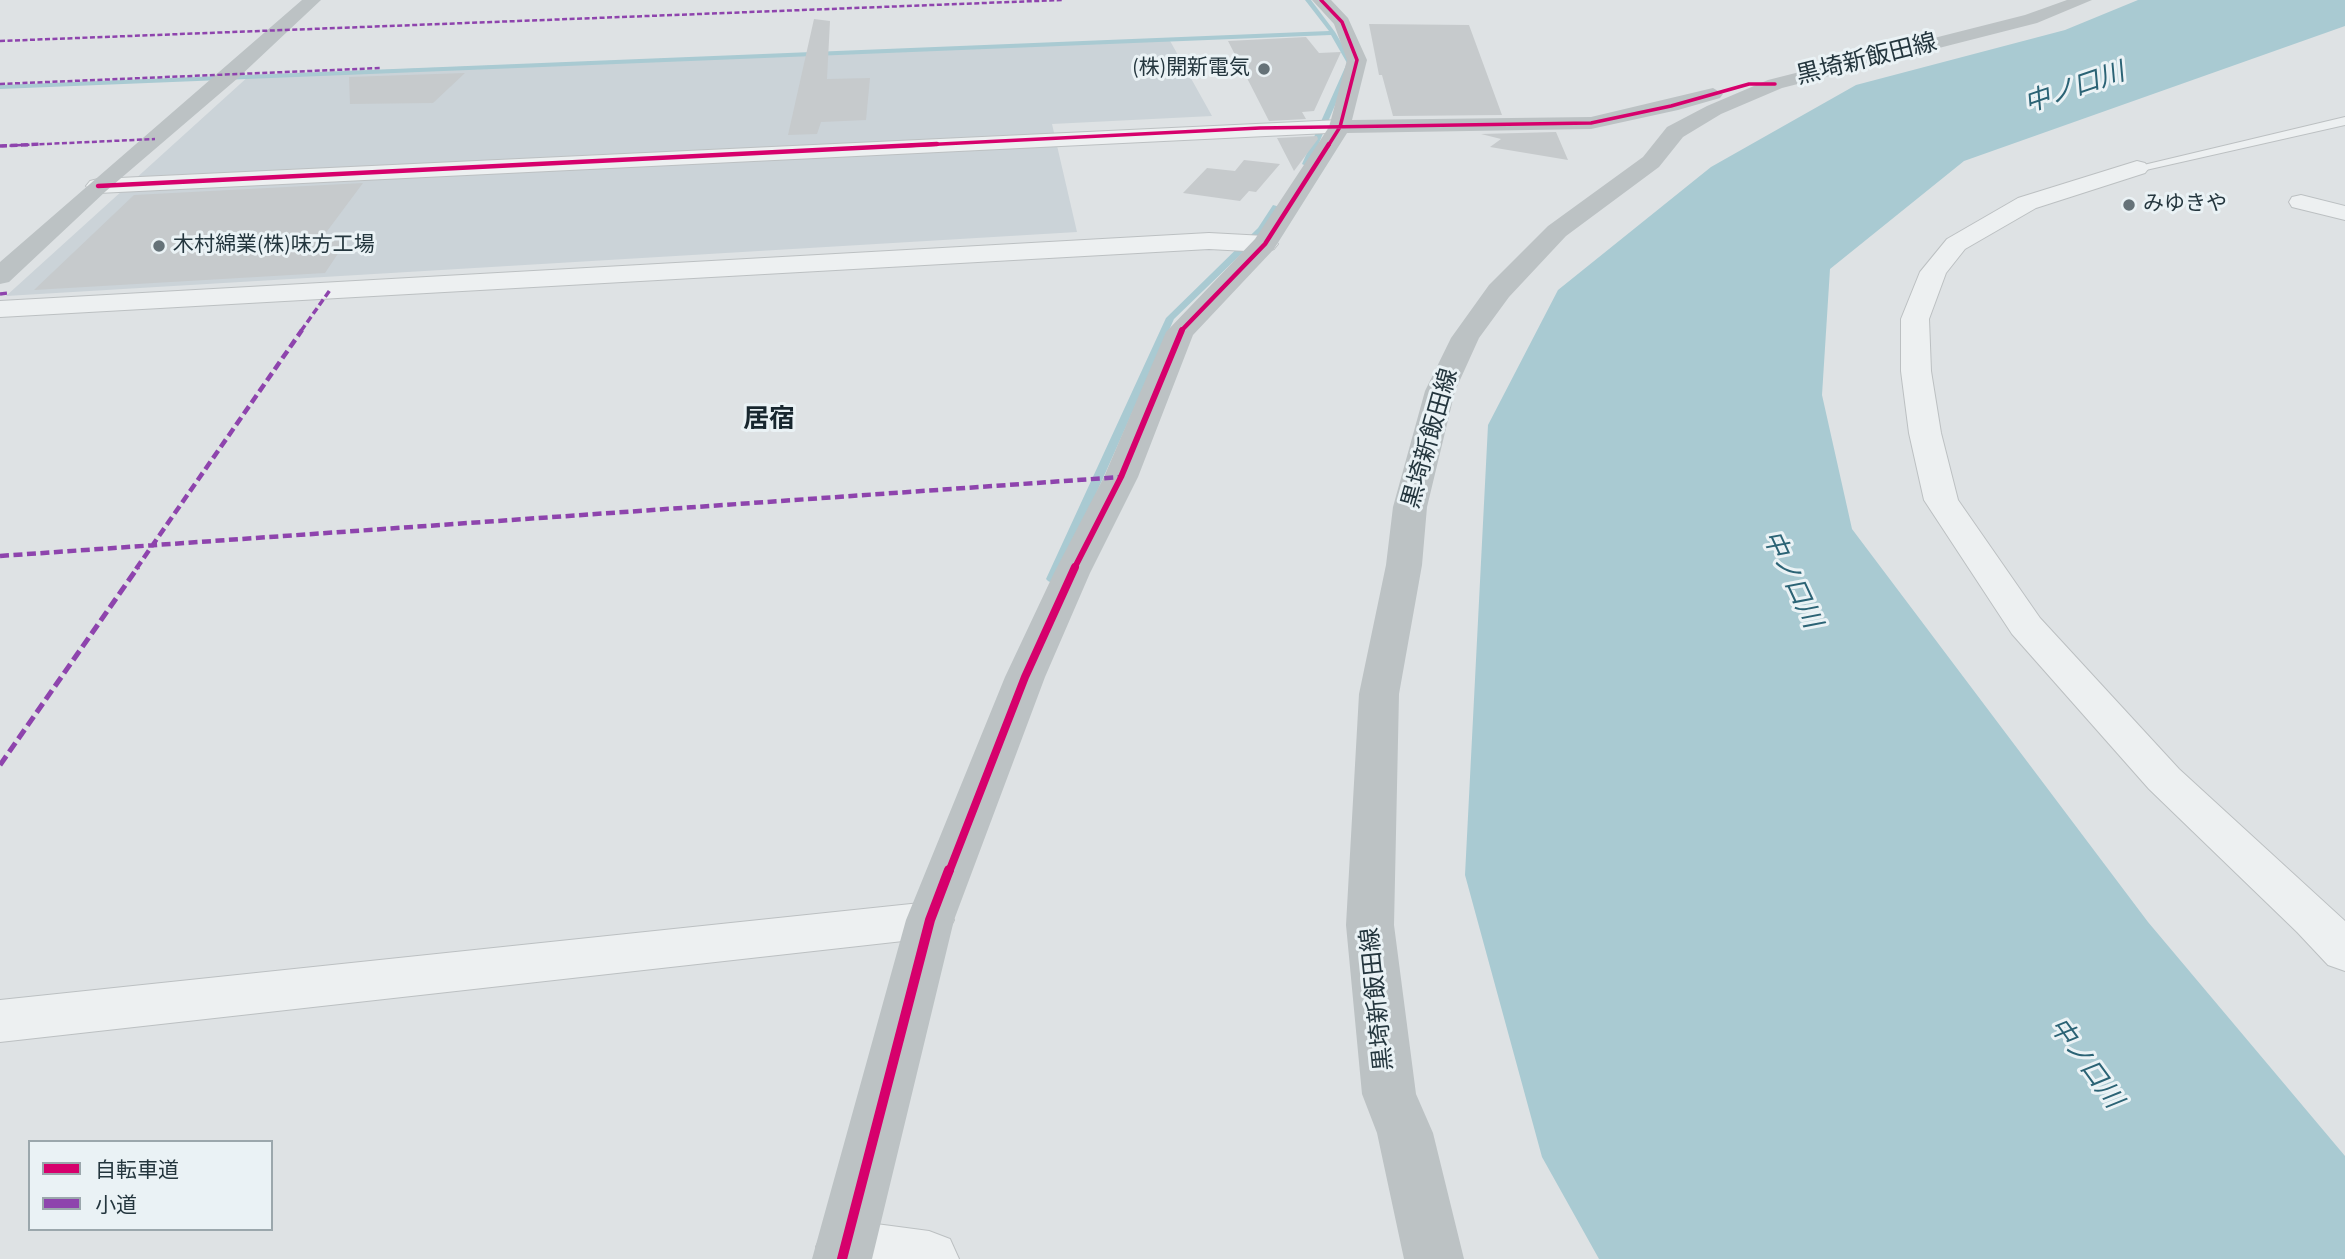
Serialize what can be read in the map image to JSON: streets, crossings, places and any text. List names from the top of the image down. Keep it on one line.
{"streets":{"street":["黒埼新飯田線"]},"districts":["居宿"],"water":["中ノ口川"],"places":["(株)開新電気","みゆきや","木村綿業(株)味方工場"],"legend":["自転車道","小道"]}
